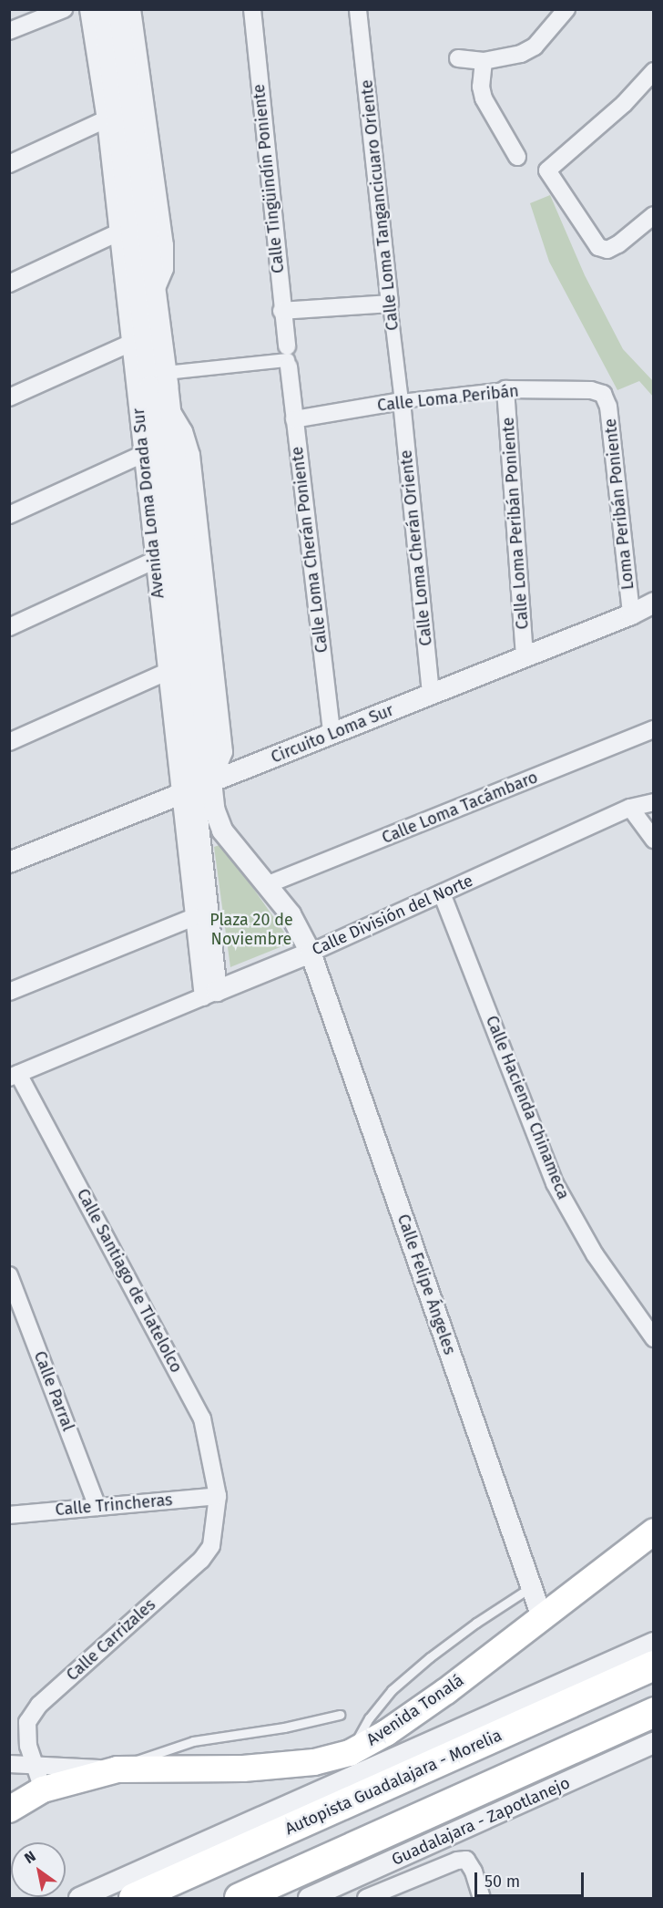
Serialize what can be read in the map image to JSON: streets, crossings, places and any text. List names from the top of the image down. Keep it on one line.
{"streets":{"highway":["Autopista Guadalajara - Morelia"],"main road":["Avenida Tonalá"],"street":["Calle Tingüindín Poniente","Calle Loma Tangancicuaro Oriente","Calle Loma Peribán","Avenida Loma Dorada Sur","Loma Peribán Poniente","Calle Loma Peribán Poniente","Calle Loma Cherán Oriente","Calle Loma Cherán Poniente","Circuito Loma Sur","Calle Loma Tacámbaro","Calle División del Norte","Calle Hacienda Chinameca","Calle Santiago de Tlatelolco","Calle Felipe Ángeles","Calle Parral","Calle Trincheras","Calle Carrizales","Guadalajara - Zapotlanejo"]},"crossings":[["Calle Tingüindín Poniente","Calle Loma Cherán Poniente"],["Calle Loma Tangancicuaro Oriente","Calle Loma Peribán"],["Calle Loma Tangancicuaro Oriente","Calle Loma Cherán Oriente"],["Calle Loma Peribán","Loma Peribán Poniente"],["Calle Loma Peribán","Calle Loma Peribán Poniente"],["Calle Loma Peribán","Calle Loma Cherán Oriente"],["Calle Loma Peribán","Calle Loma Cherán Poniente"],["Avenida Loma Dorada Sur","Circuito Loma Sur"],["Avenida Loma Dorada Sur","Calle Loma Tacámbaro"],["Avenida Loma Dorada Sur","Calle División del Norte"],["Avenida Loma Dorada Sur","Calle Felipe Ángeles"],["Loma Peribán Poniente","Circuito Loma Sur"],["Calle Loma Peribán Poniente","Circuito Loma Sur"],["Calle Loma Cherán Oriente","Circuito Loma Sur"],["Calle Loma Cherán Poniente","Circuito Loma Sur"],["Calle División del Norte","Calle Hacienda Chinameca"],["Calle División del Norte","Calle Santiago de Tlatelolco"],["Calle División del Norte","Calle Felipe Ángeles"],["Calle Santiago de Tlatelolco","Calle Trincheras"],["Calle Santiago de Tlatelolco","Calle Carrizales"],["Calle Felipe Ángeles","Avenida Tonalá"],["Calle Parral","Calle Trincheras"],["Calle Trincheras","Calle Carrizales"],["Calle Carrizales","Avenida Tonalá"]],"parks":["Plaza 20 de Noviembre"],"scale_bar":"50 m","north":"top left"}
